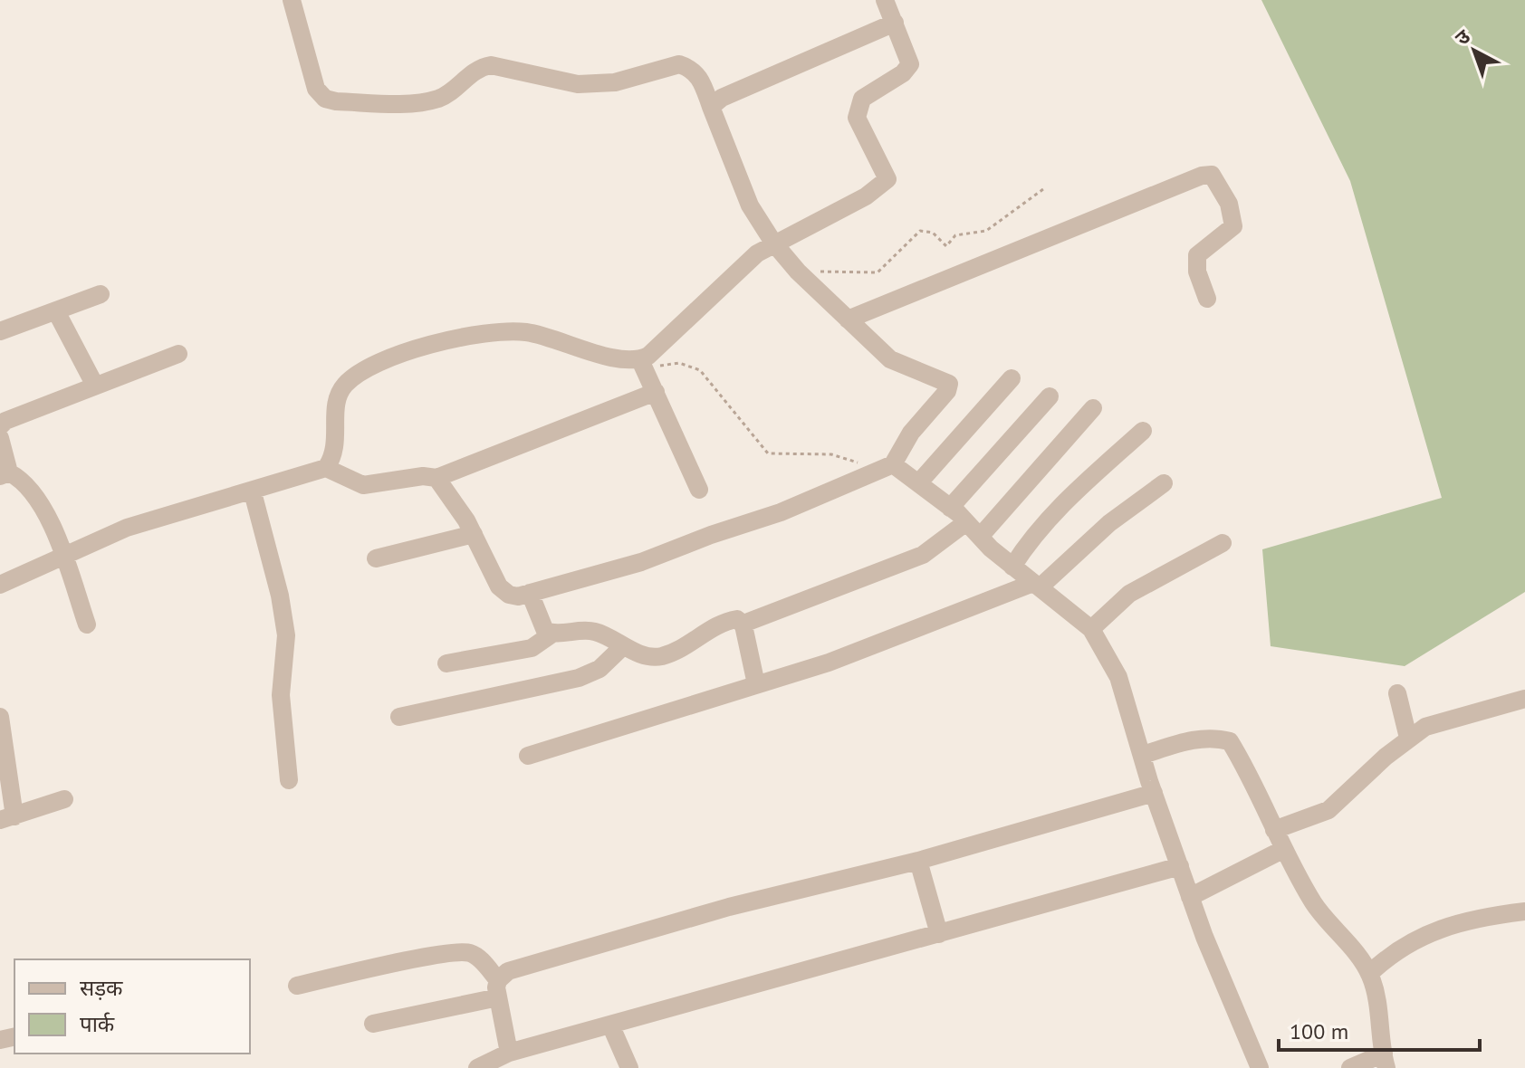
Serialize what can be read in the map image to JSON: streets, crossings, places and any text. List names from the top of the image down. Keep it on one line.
{"legend":["सड़क","पार्क"],"scale_bar":"100 m","north":"top left"}
